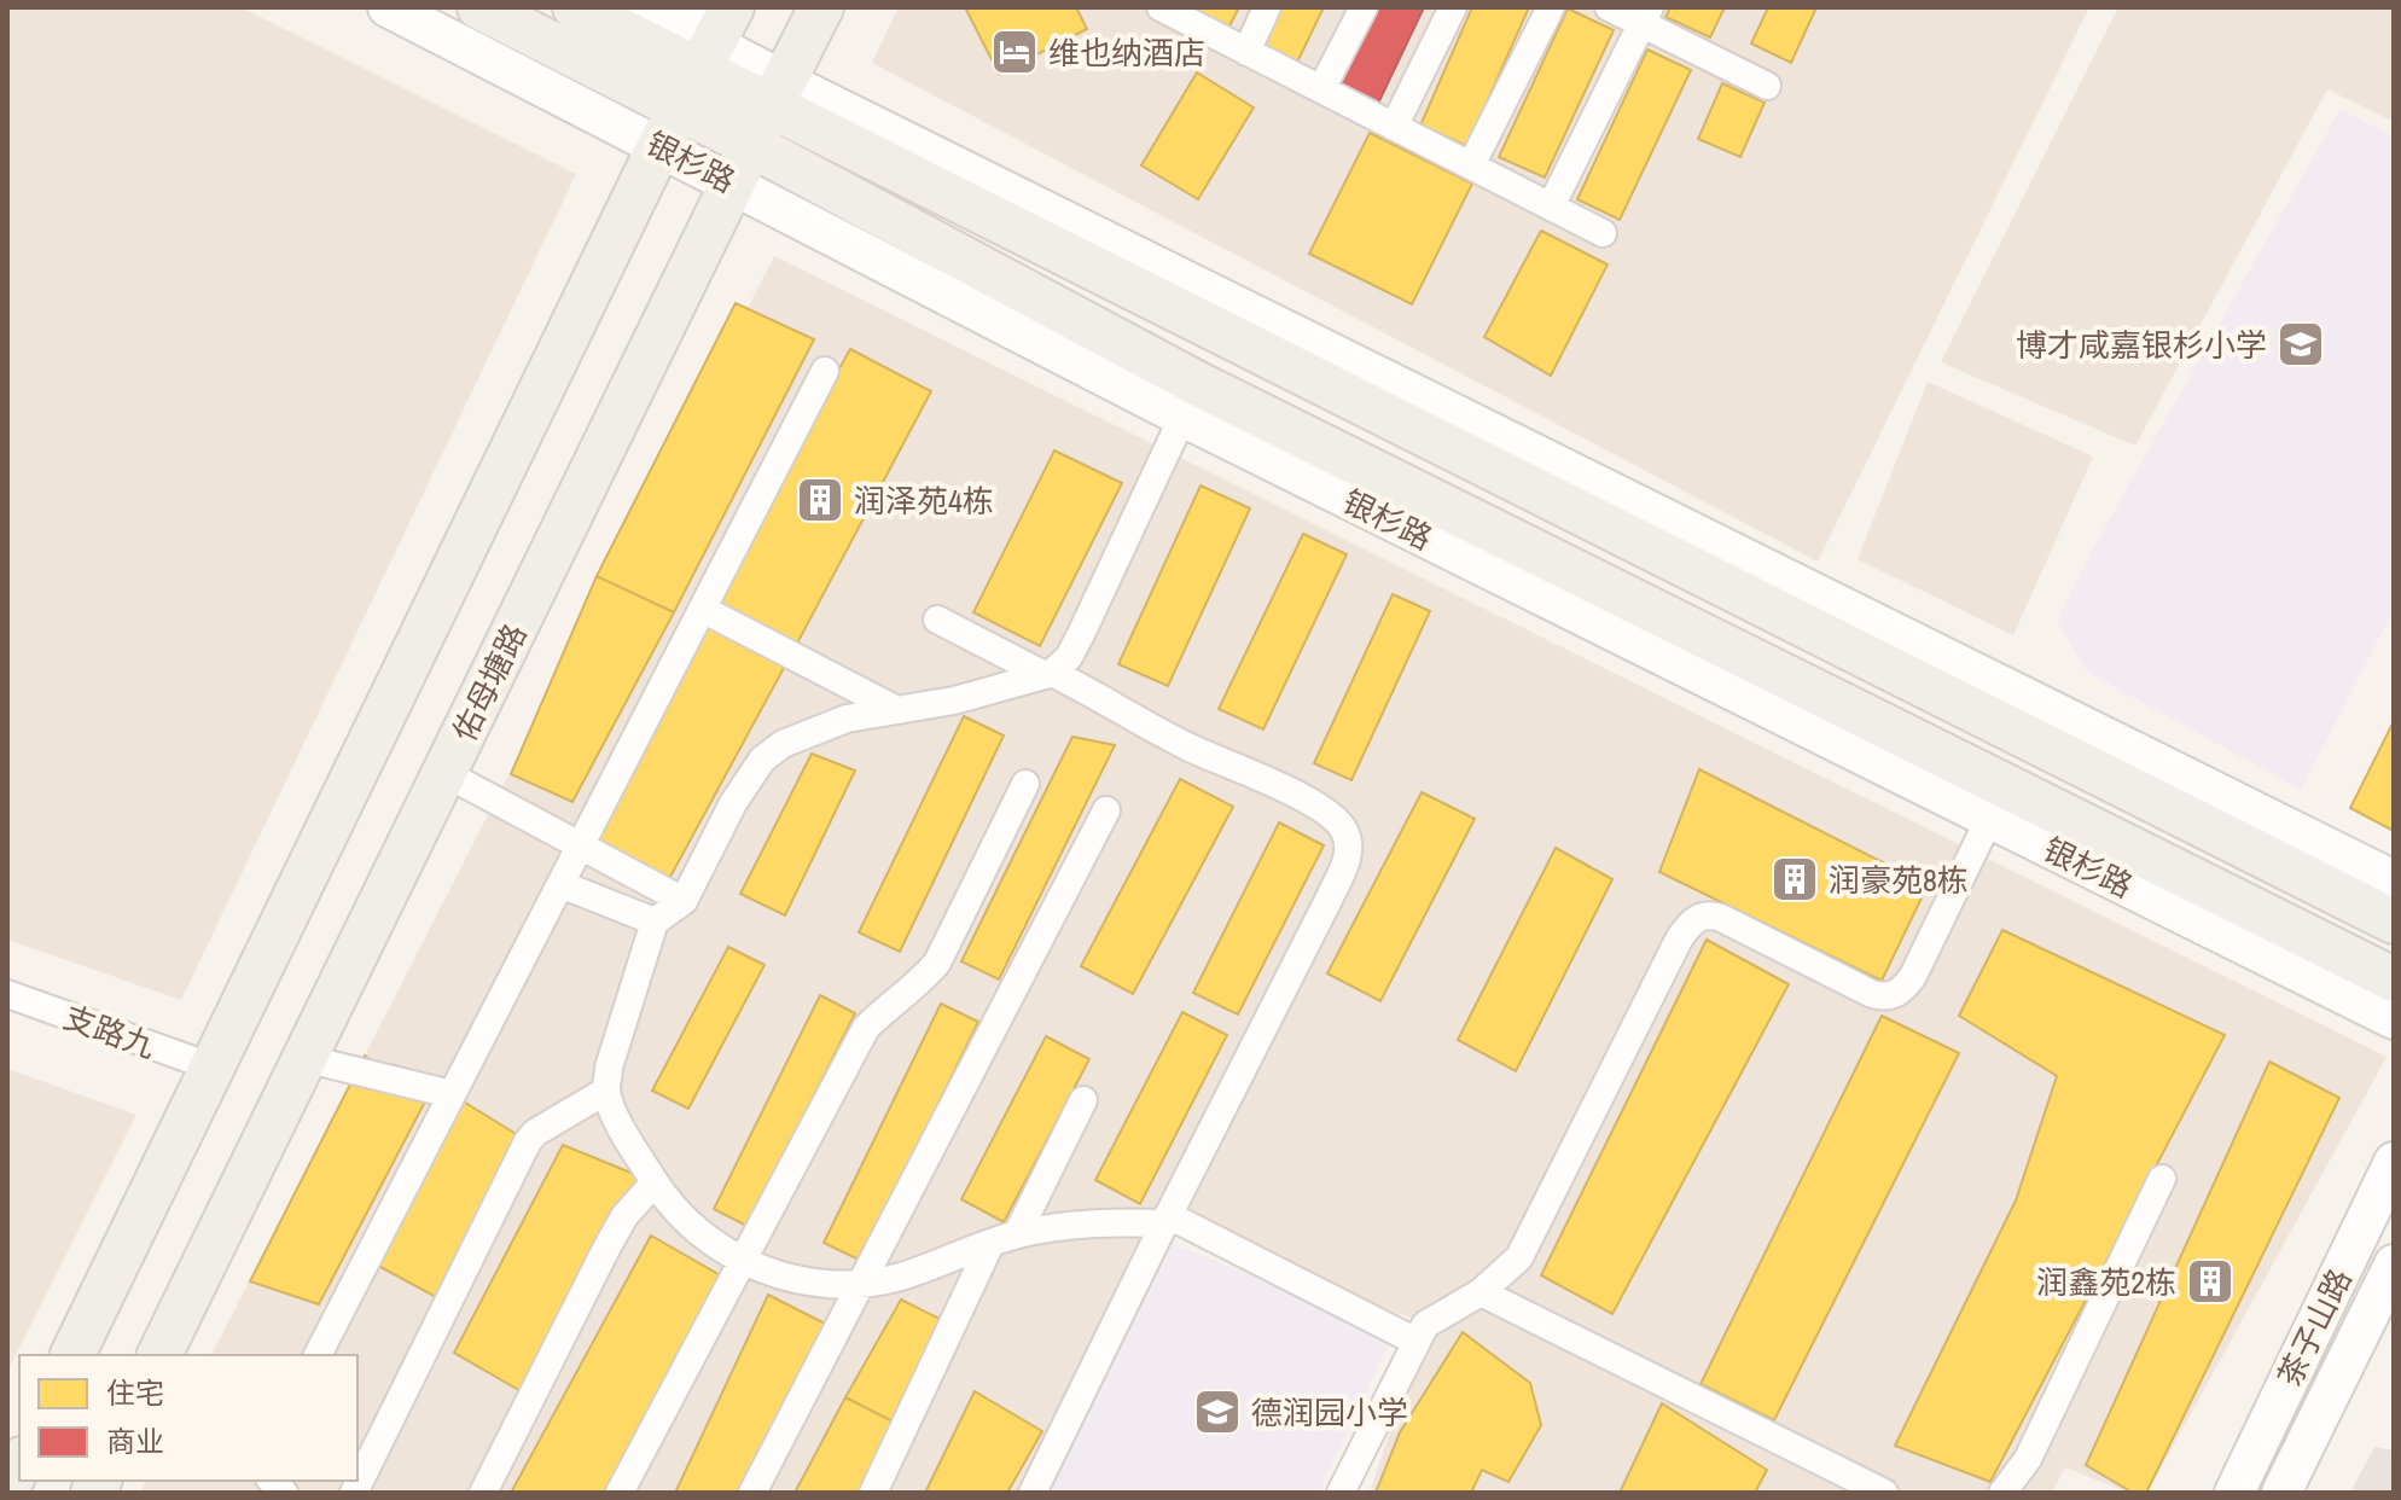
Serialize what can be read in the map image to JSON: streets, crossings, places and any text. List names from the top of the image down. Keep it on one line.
{"streets":{"main road":["银杉路","佑母塘路"],"street":["支路九","茶子山路"]},"crossings":[["银杉路","佑母塘路"]],"places":{"hotel":["维也纳酒店"],"school or university":["博才咸嘉银杉小学","德润园小学"],"building":["润泽苑4栋","润豪苑8栋","润鑫苑2栋"]},"legend":["住宅","商业"]}
